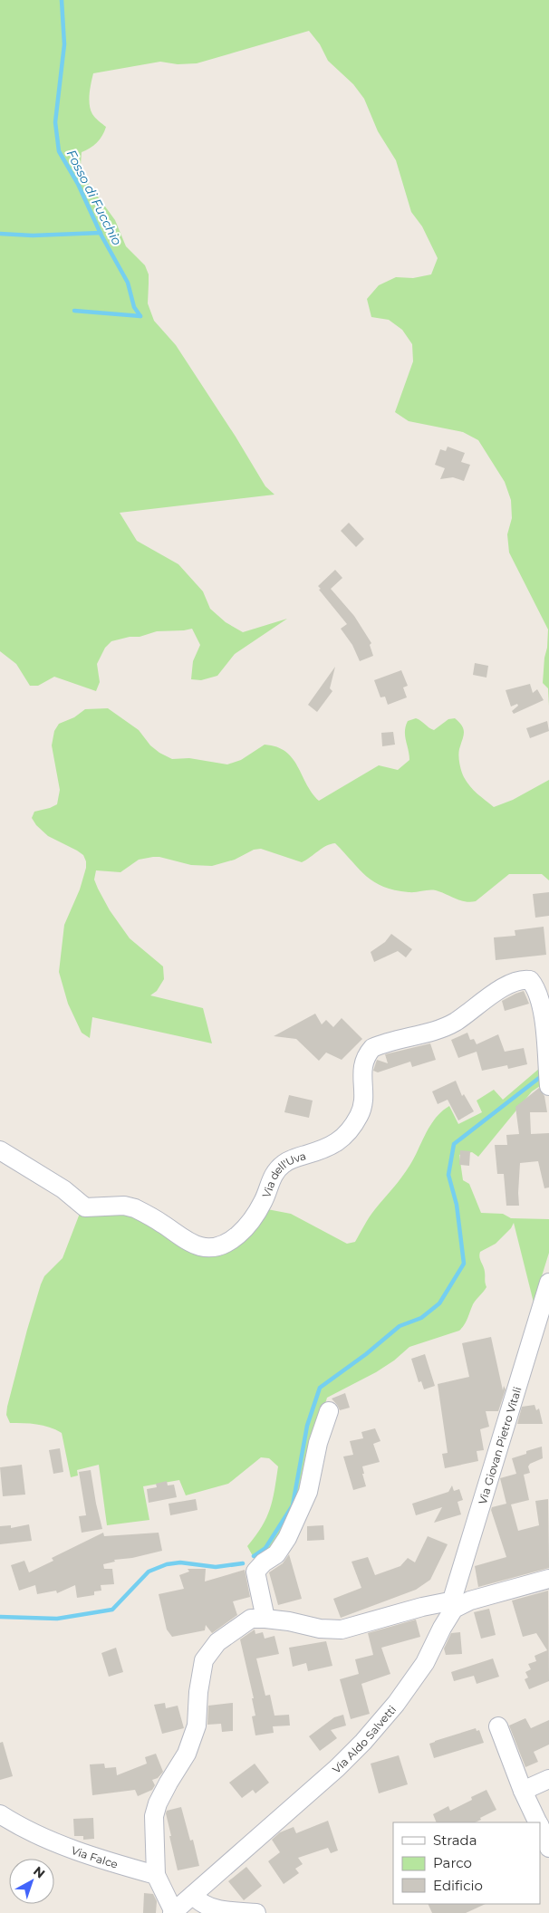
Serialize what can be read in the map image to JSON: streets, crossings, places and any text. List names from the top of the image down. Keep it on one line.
{"streets":{"street":["Via dell'Uva","Via Giovan Pietro Vitali","Via Aldo Salvetti","Via Falce"]},"crossings":[["Via Giovan Pietro Vitali","Via Aldo Salvetti"]],"water":["Fosso di Fucchio"],"legend":["Strada","Parco","Edificio"],"north":"top right"}
